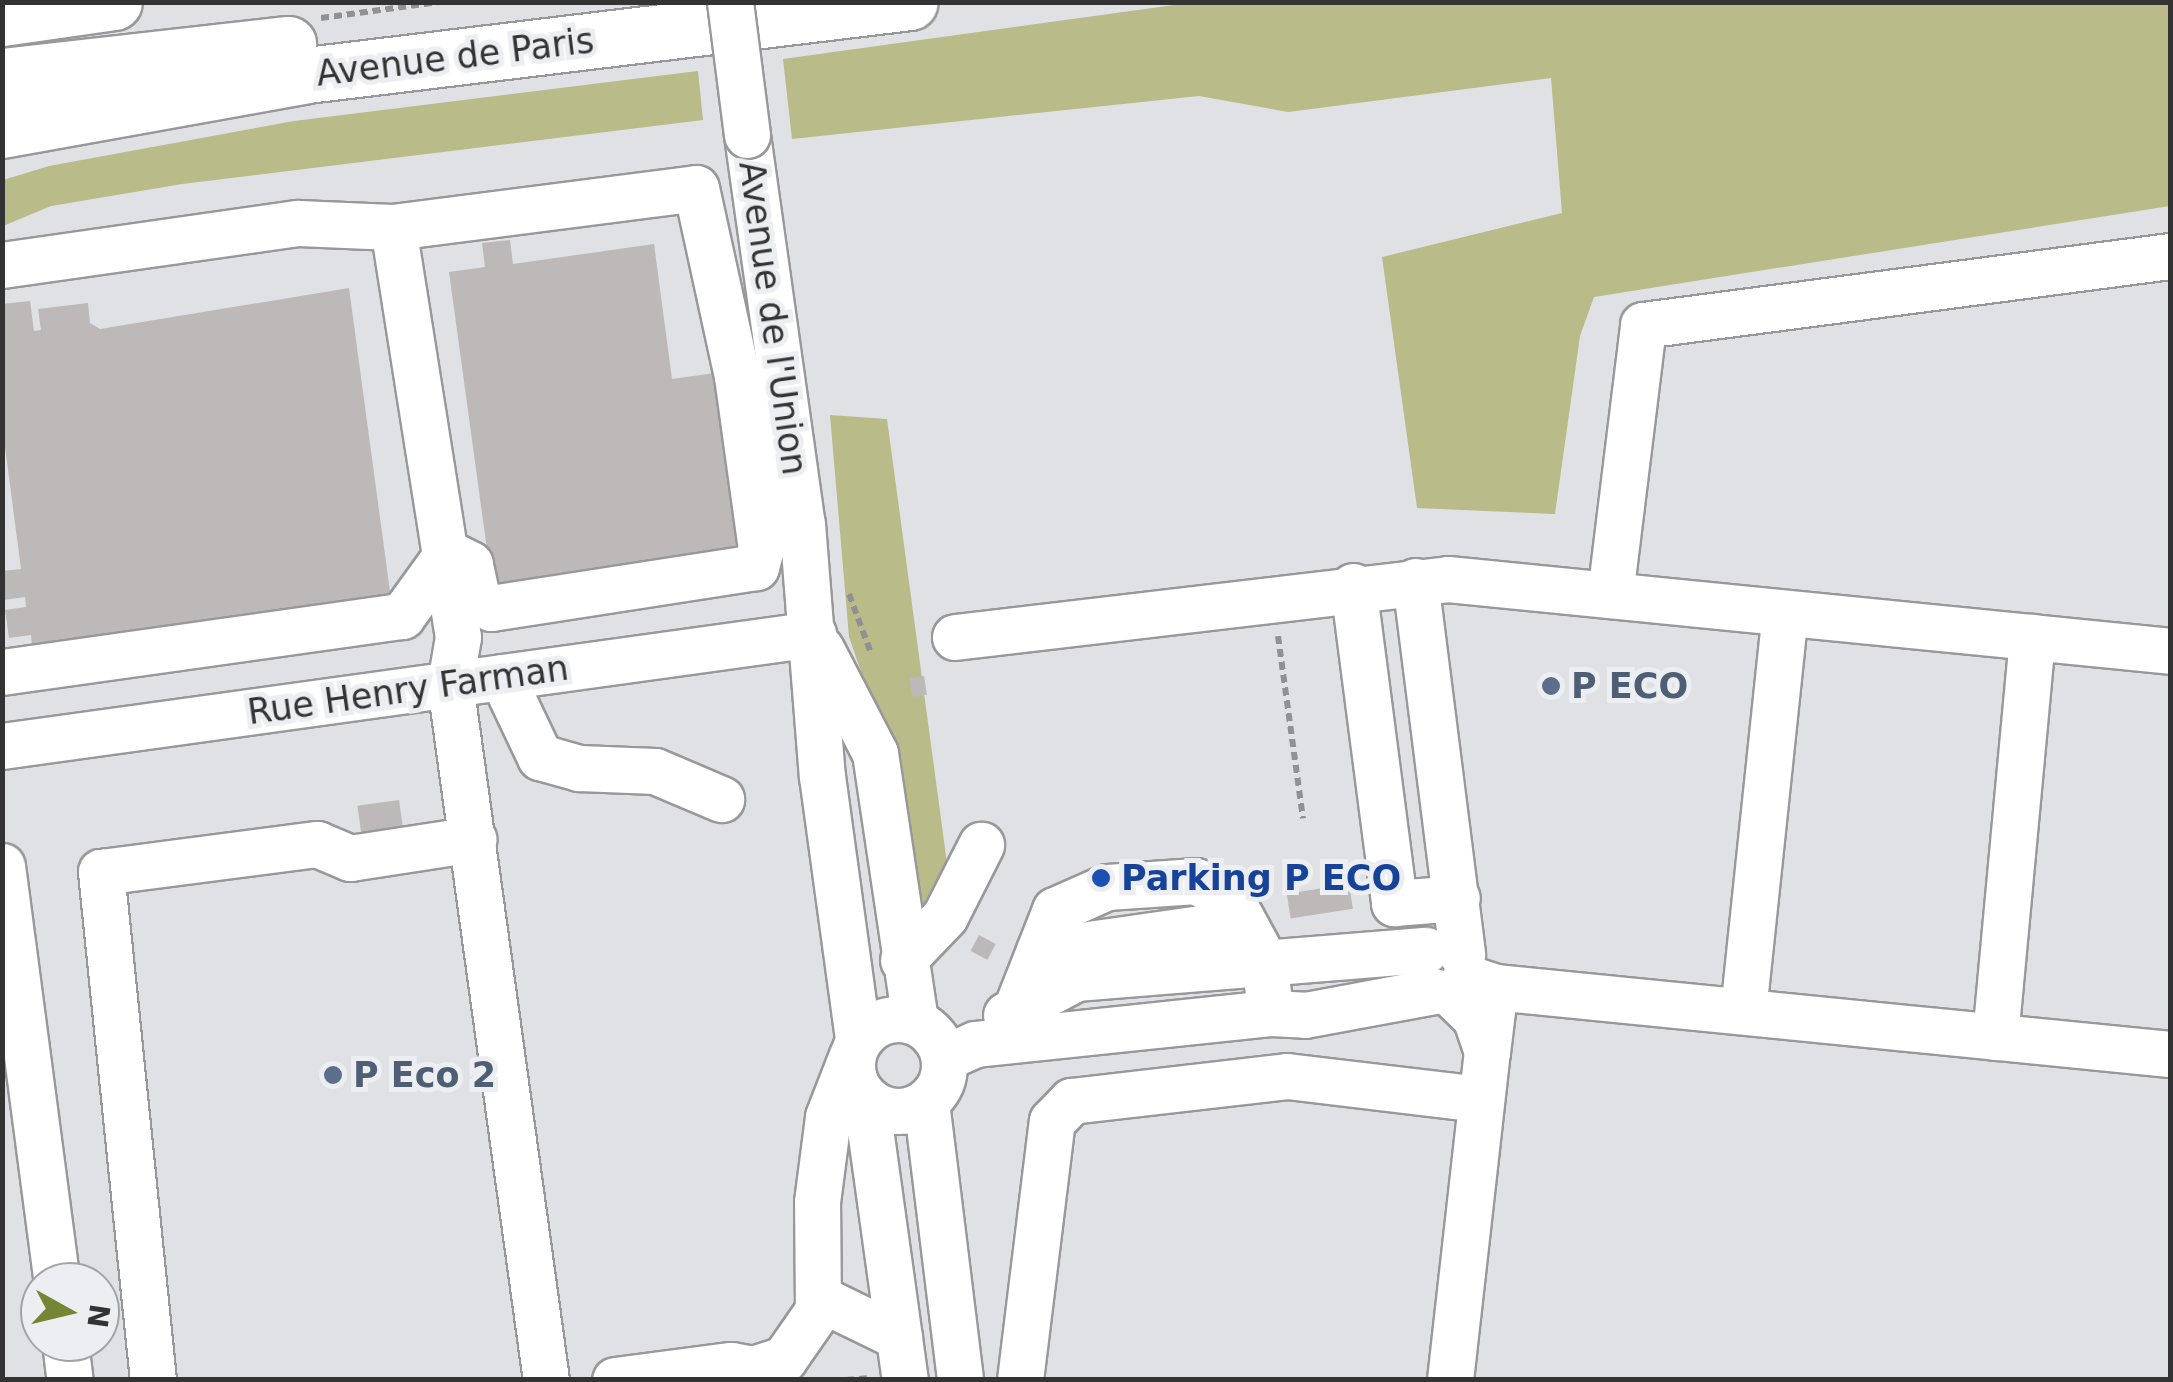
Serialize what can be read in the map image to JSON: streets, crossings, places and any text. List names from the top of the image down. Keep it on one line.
{"streets":{"highway":["Avenue de Paris"],"street":["Avenue de l'Union","Rue Henry Farman"]},"crossings":[["Avenue de l'Union","Rue Henry Farman"]],"places":["P ECO","Parking P ECO","P Eco 2"],"north":"right"}
